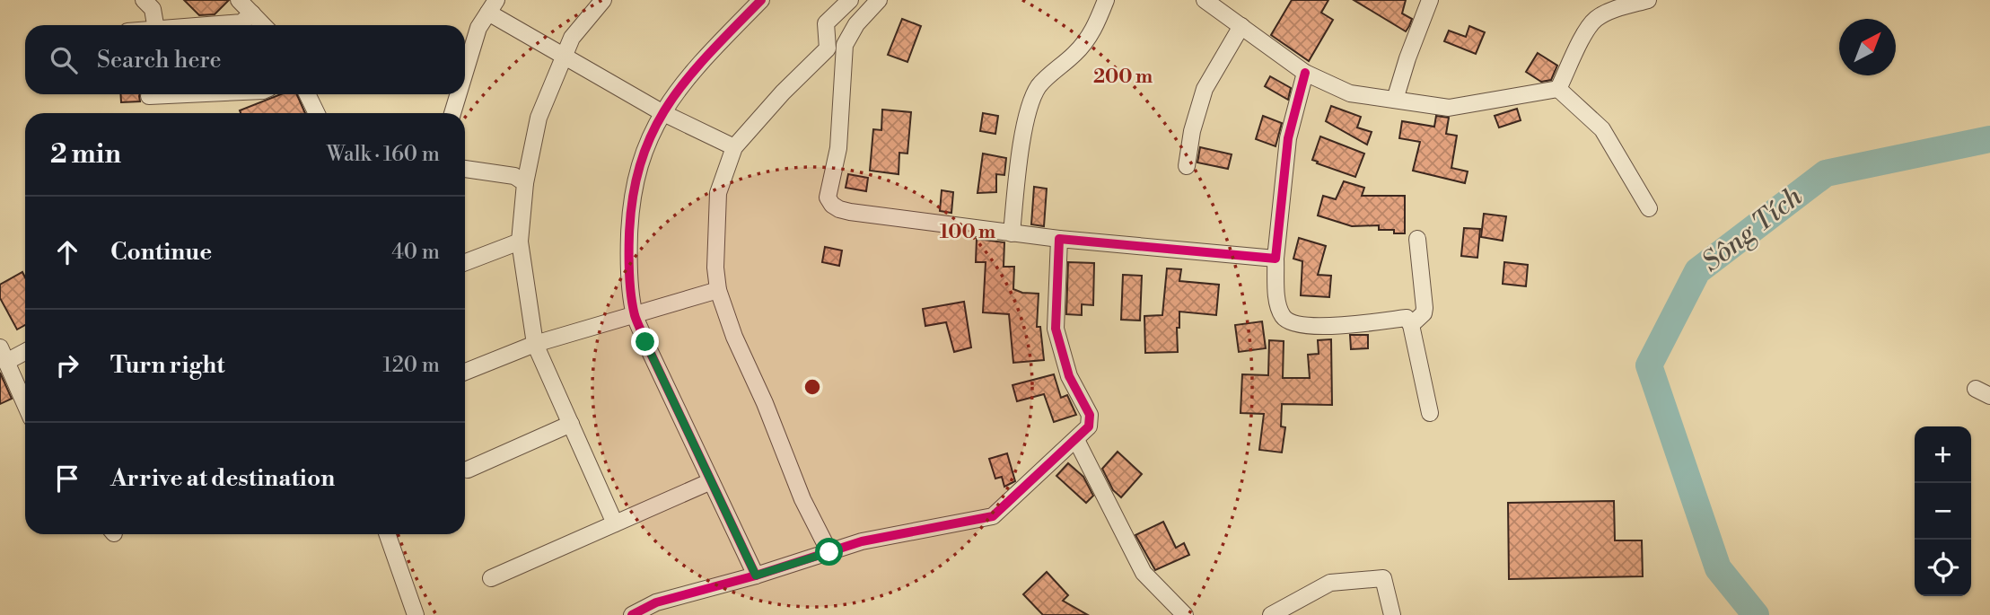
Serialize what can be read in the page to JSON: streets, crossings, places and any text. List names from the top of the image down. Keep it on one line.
{"water":["Sông Tích"],"north":"top right","page":{"search":"Search here","heading":["2 min","Walk · 160 m"],"list":[["Continue","40 m"],["Turn right","120 m"],"Arrive at destination"],"map_buttons":["+","−"]},"rings":["200 m","100 m"]}
